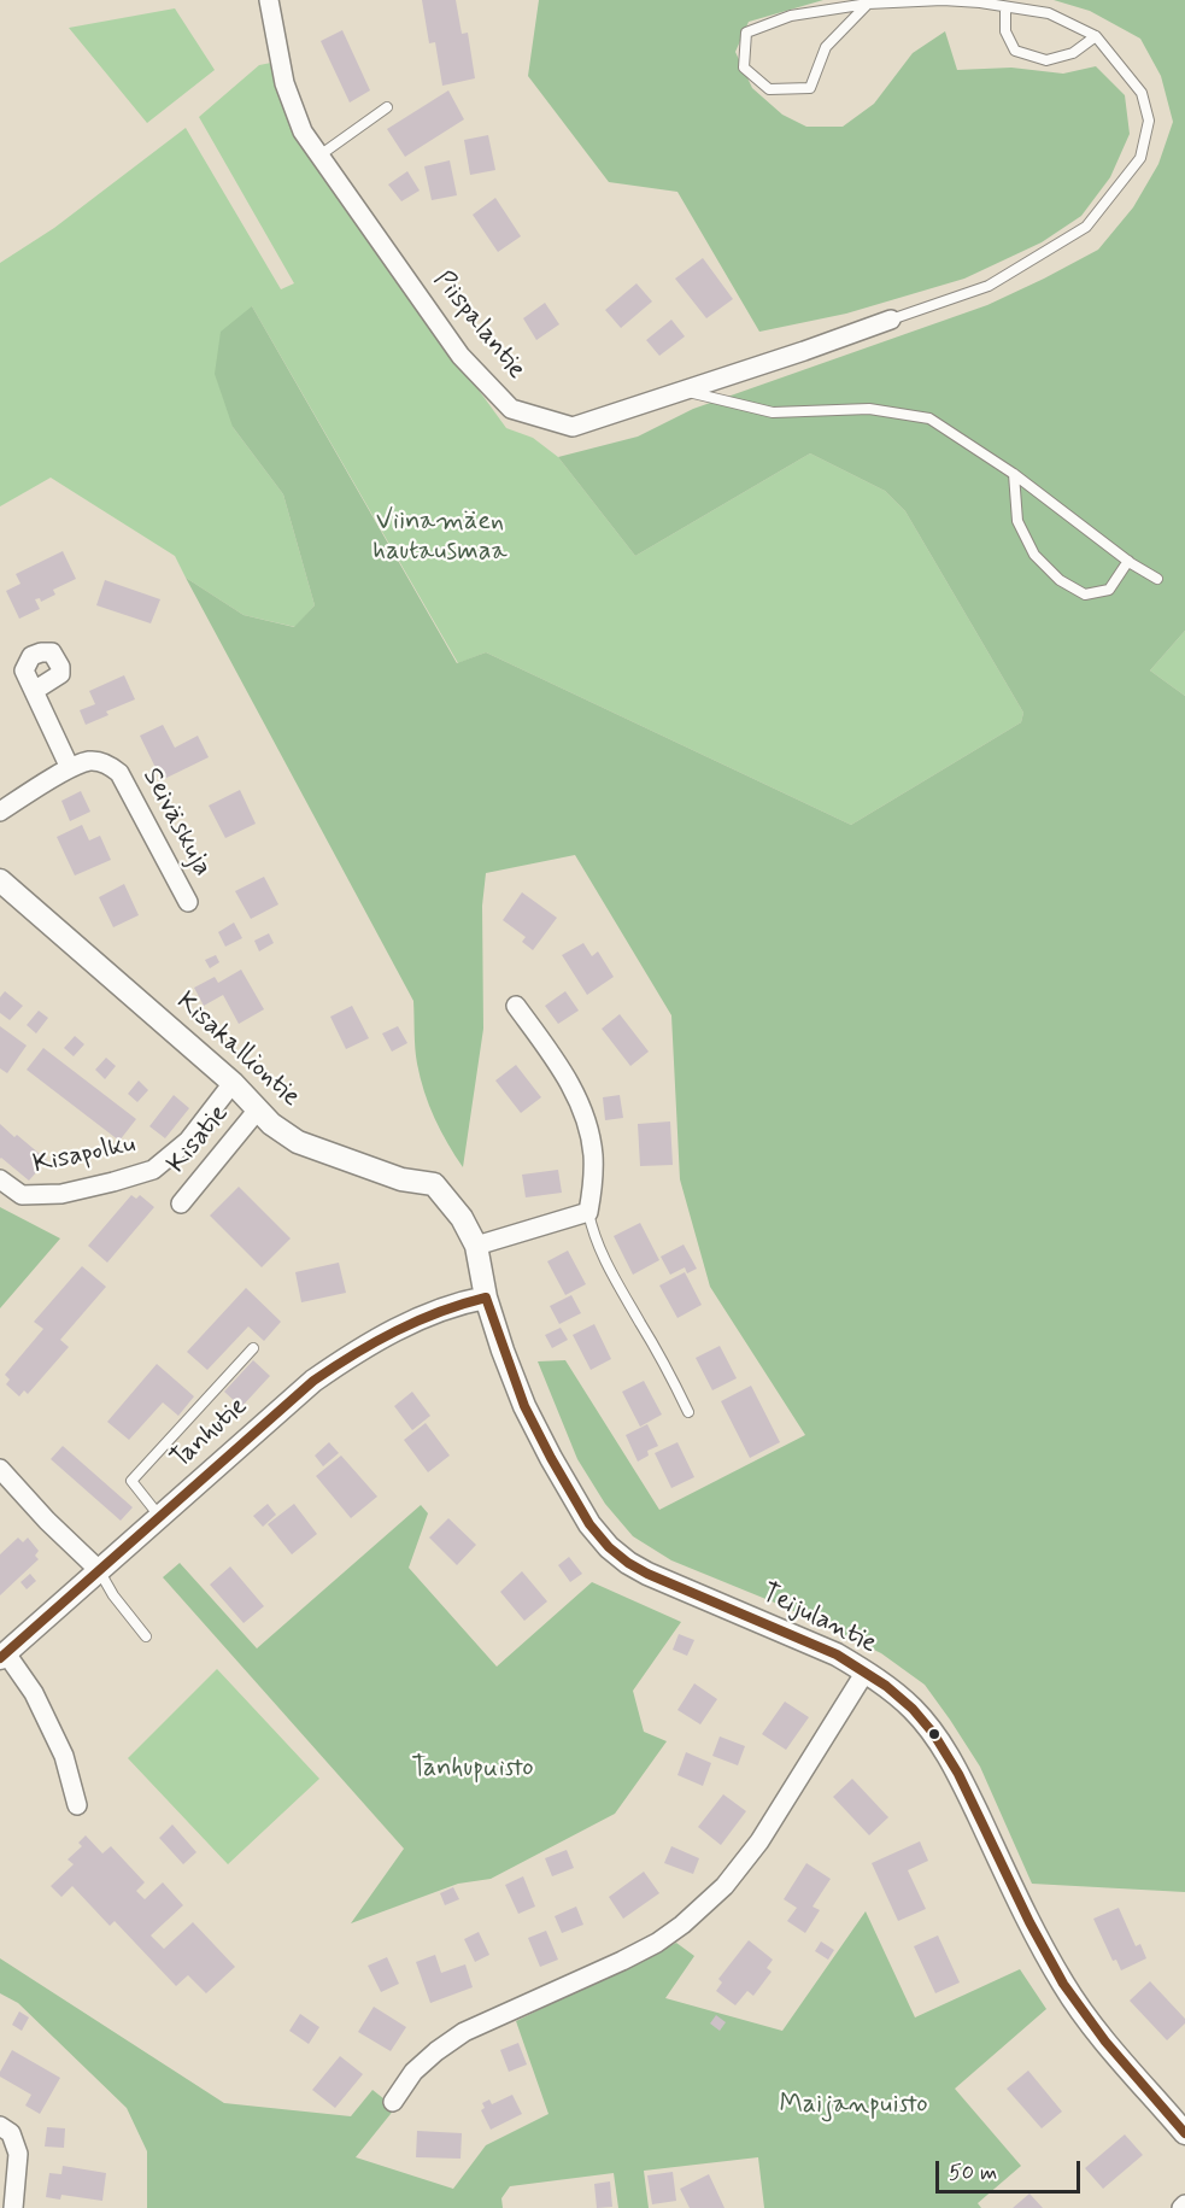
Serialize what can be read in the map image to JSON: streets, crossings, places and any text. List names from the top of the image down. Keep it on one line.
{"streets":{"street":["Piispalantie","Seiväskuja","Kisakalliontie","Kisatie","Kisapolku","Tanhutie","Teijulantie"]},"crossings":[["Kisakalliontie","Kisatie"],["Kisakalliontie","Kisapolku"],["Kisakalliontie","Tanhutie"],["Kisakalliontie","Teijulantie"],["Tanhutie","Teijulantie"]],"parks":["Viinamäen hautausmaa","Tanhupuisto","Maijanpuisto"],"scale_bar":"50 m"}
